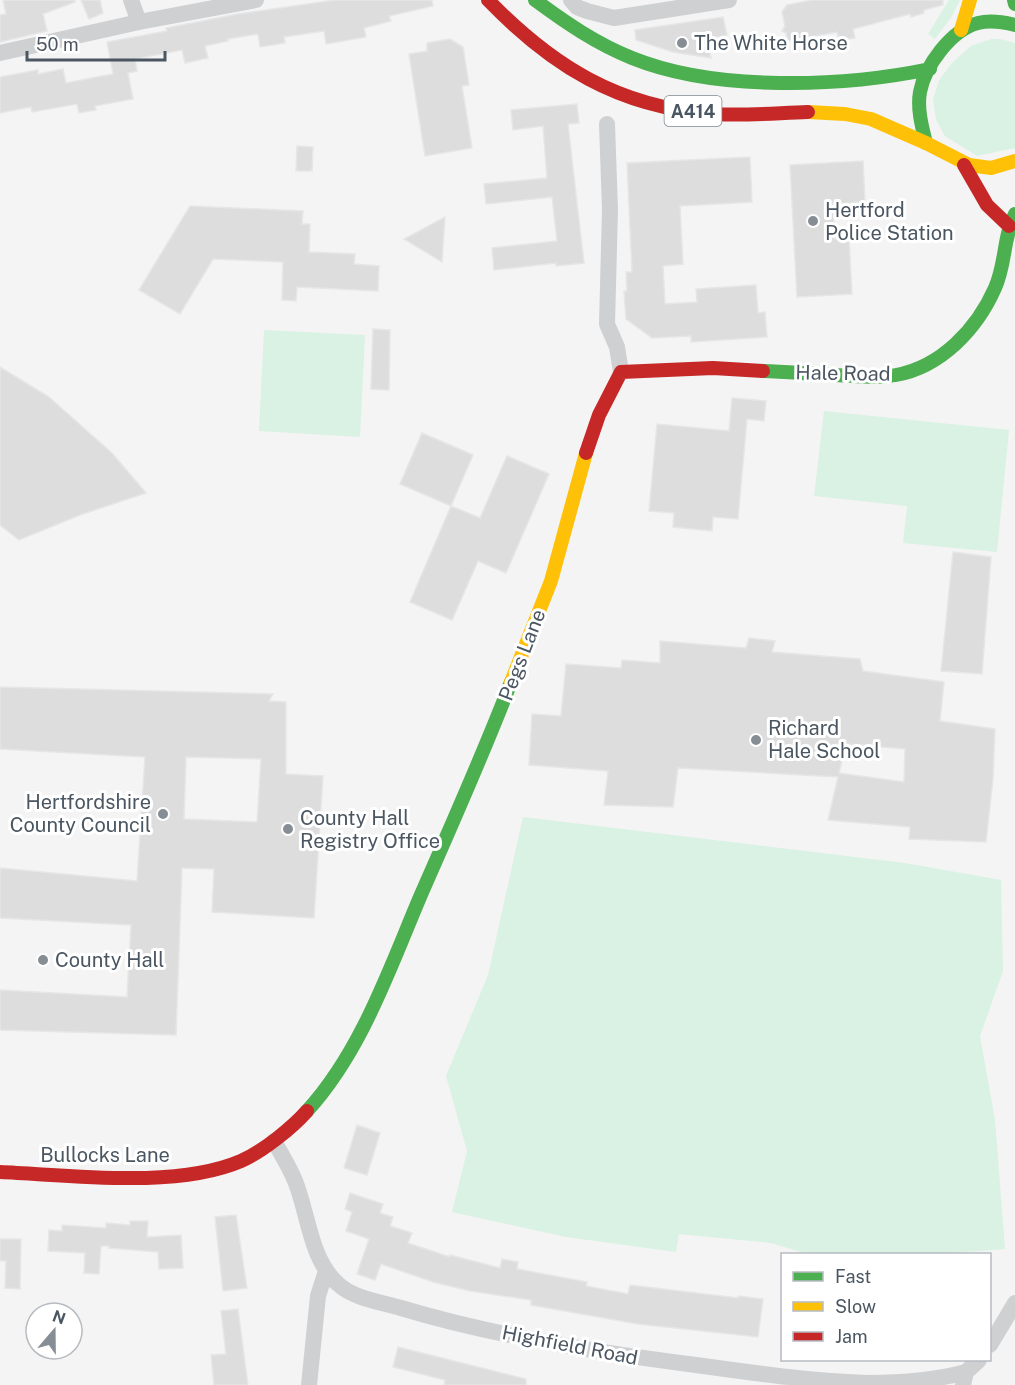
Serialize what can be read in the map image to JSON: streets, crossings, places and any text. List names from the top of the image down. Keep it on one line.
{"streets":{"main road":["A414","Hale Road","Pegs Lane","Bullocks Lane"],"street":["Highfield Road"]},"crossings":[["Hale Road","Pegs Lane"],["Pegs Lane","Bullocks Lane"],["Pegs Lane","Highfield Road"],["Bullocks Lane","Highfield Road"]],"places":["The White Horse","Hertford Police Station","Richard Hale School","Hertfordshire County Council","County Hall Registry Office","County Hall"],"legend":["Fast","Slow","Jam"],"scale_bar":"50 m","north":"top"}
